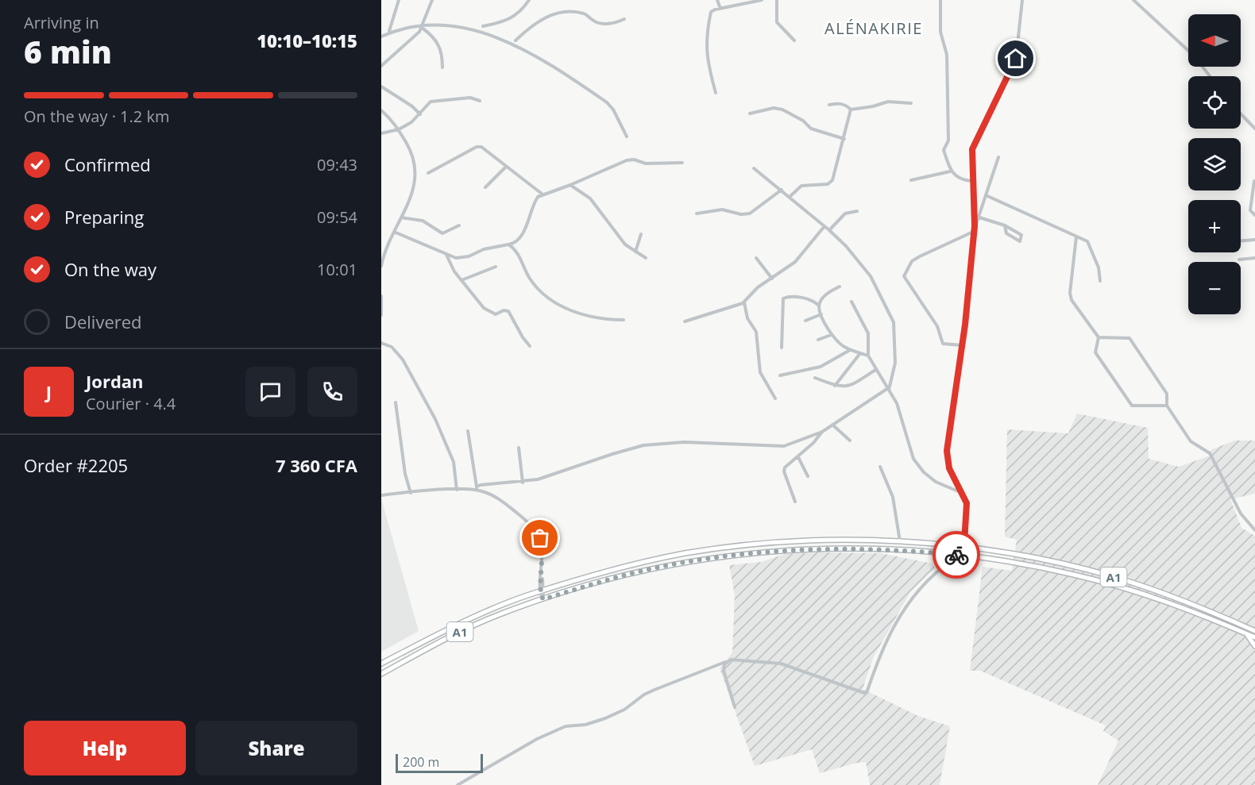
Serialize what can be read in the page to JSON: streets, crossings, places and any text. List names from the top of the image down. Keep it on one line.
{"streets":{"highway":["A1"]},"districts":["ALÉNAKIRIE"],"scale_bar":"200 m","north":"left","page":{"heading":["6 min","Arriving in","10:10–10:15"],"panel":["Jordan","Courier · 4.4","Order #2205","7 360 CFA"],"map_buttons":["+","−"],"bar":"On the way · 1.2 km","list":[["Confirmed","09:43"],["Preparing","09:54"],["On the way","10:01"],"Delivered"],"round":"J","buttons":["Help","Share"],"scale":"200 m"}}
